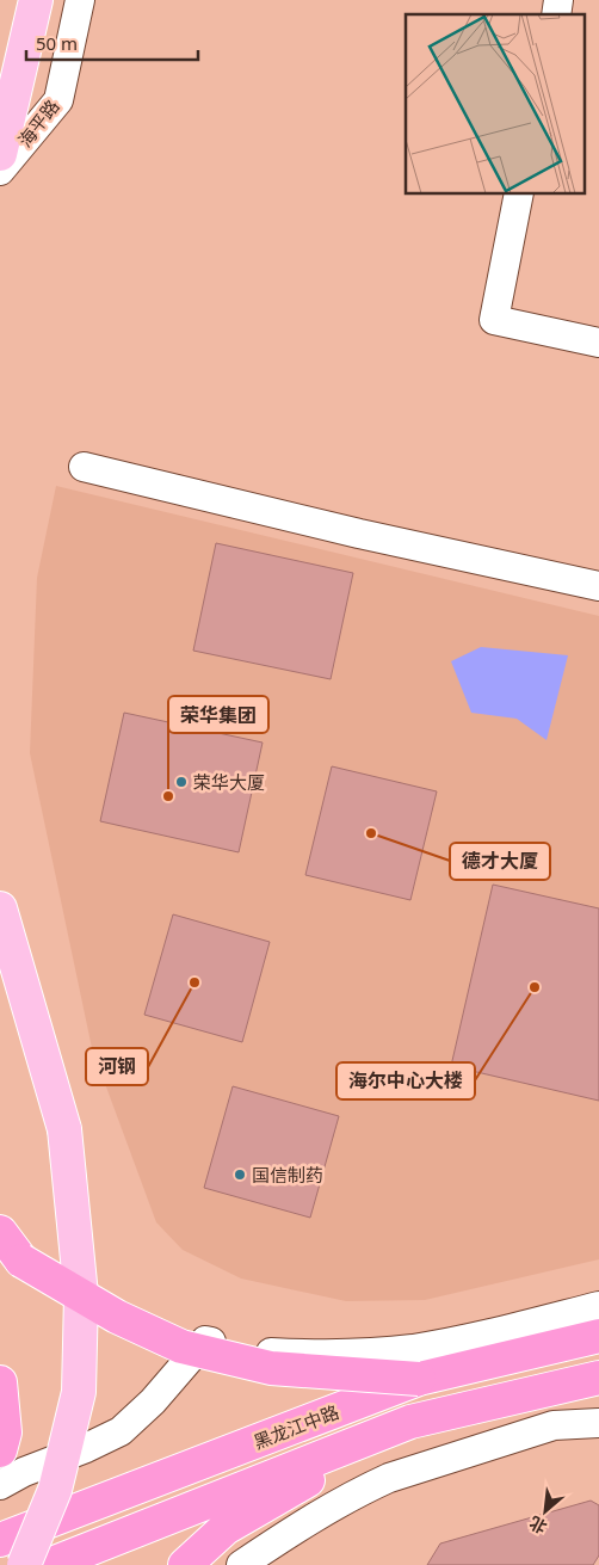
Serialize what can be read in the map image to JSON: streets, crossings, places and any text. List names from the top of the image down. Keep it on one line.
{"streets":{"highway":["黑龙江中路"],"street":["海平路"]},"places":["荣华大厦","荣华集团","德才大厦","河钢","海尔中心大楼","国信制药"],"scale_bar":"50 m","north":"bottom left"}
